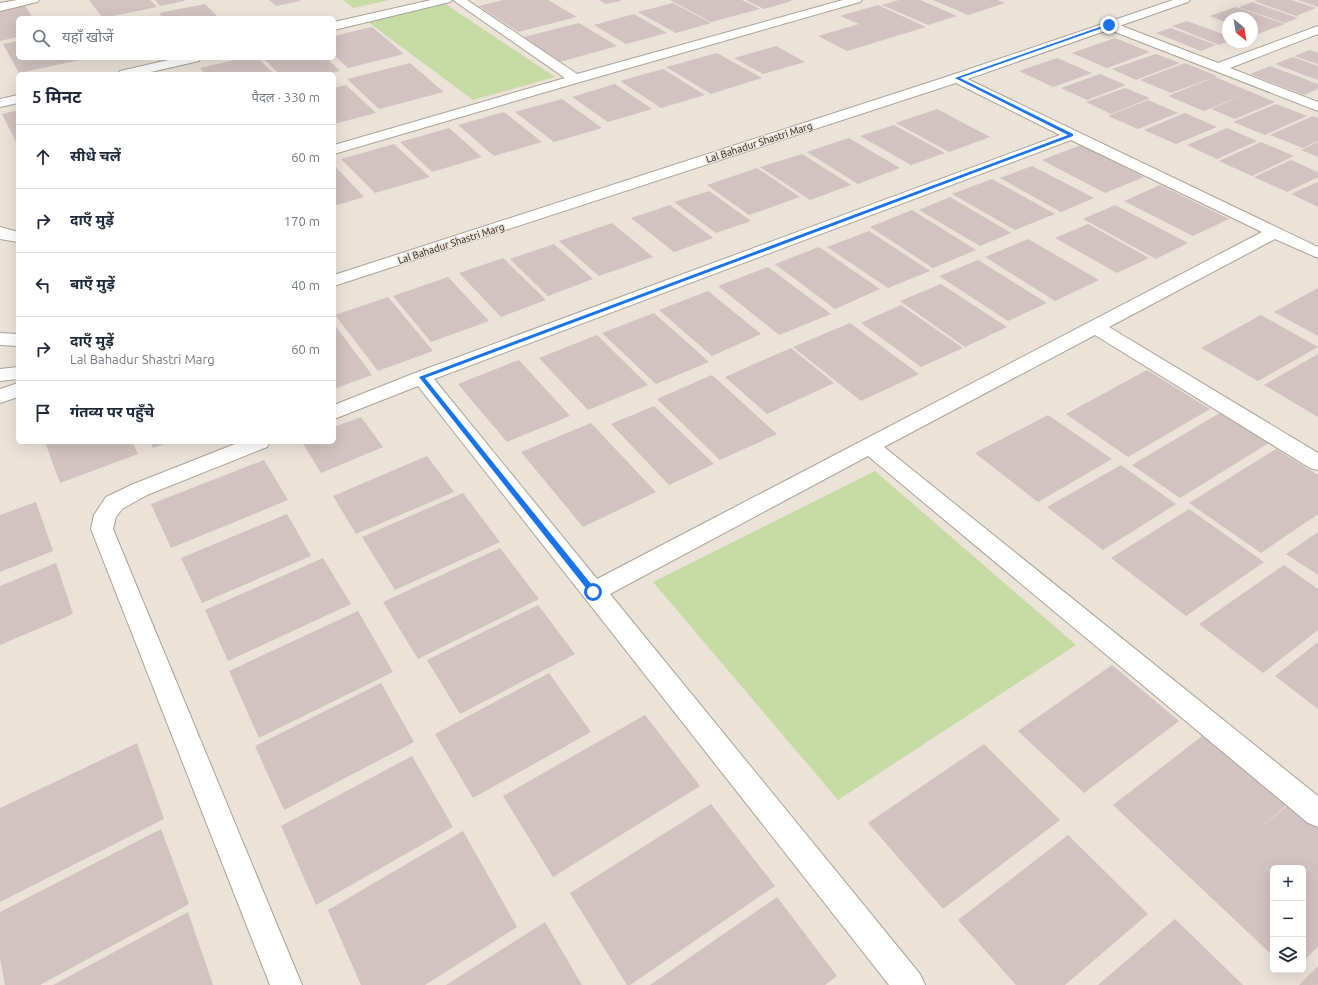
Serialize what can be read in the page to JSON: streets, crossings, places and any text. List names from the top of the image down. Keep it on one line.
{"streets":{"street":["Lal Bahadur Shastri Marg"]},"north":"bottom right","page":{"search":"यहाँ खोजें","heading":["5 मिनट","पैदल · 330 m"],"list":[["सीधे चलें","60 m"],["दाएँ मुड़ें","170 m"],["बाएँ मुड़ें","40 m"],["दाएँ मुड़ें","Lal Bahadur Shastri Marg","60 m"],"गंतव्य पर पहुँचे"],"map_buttons":["+","−"]}}
